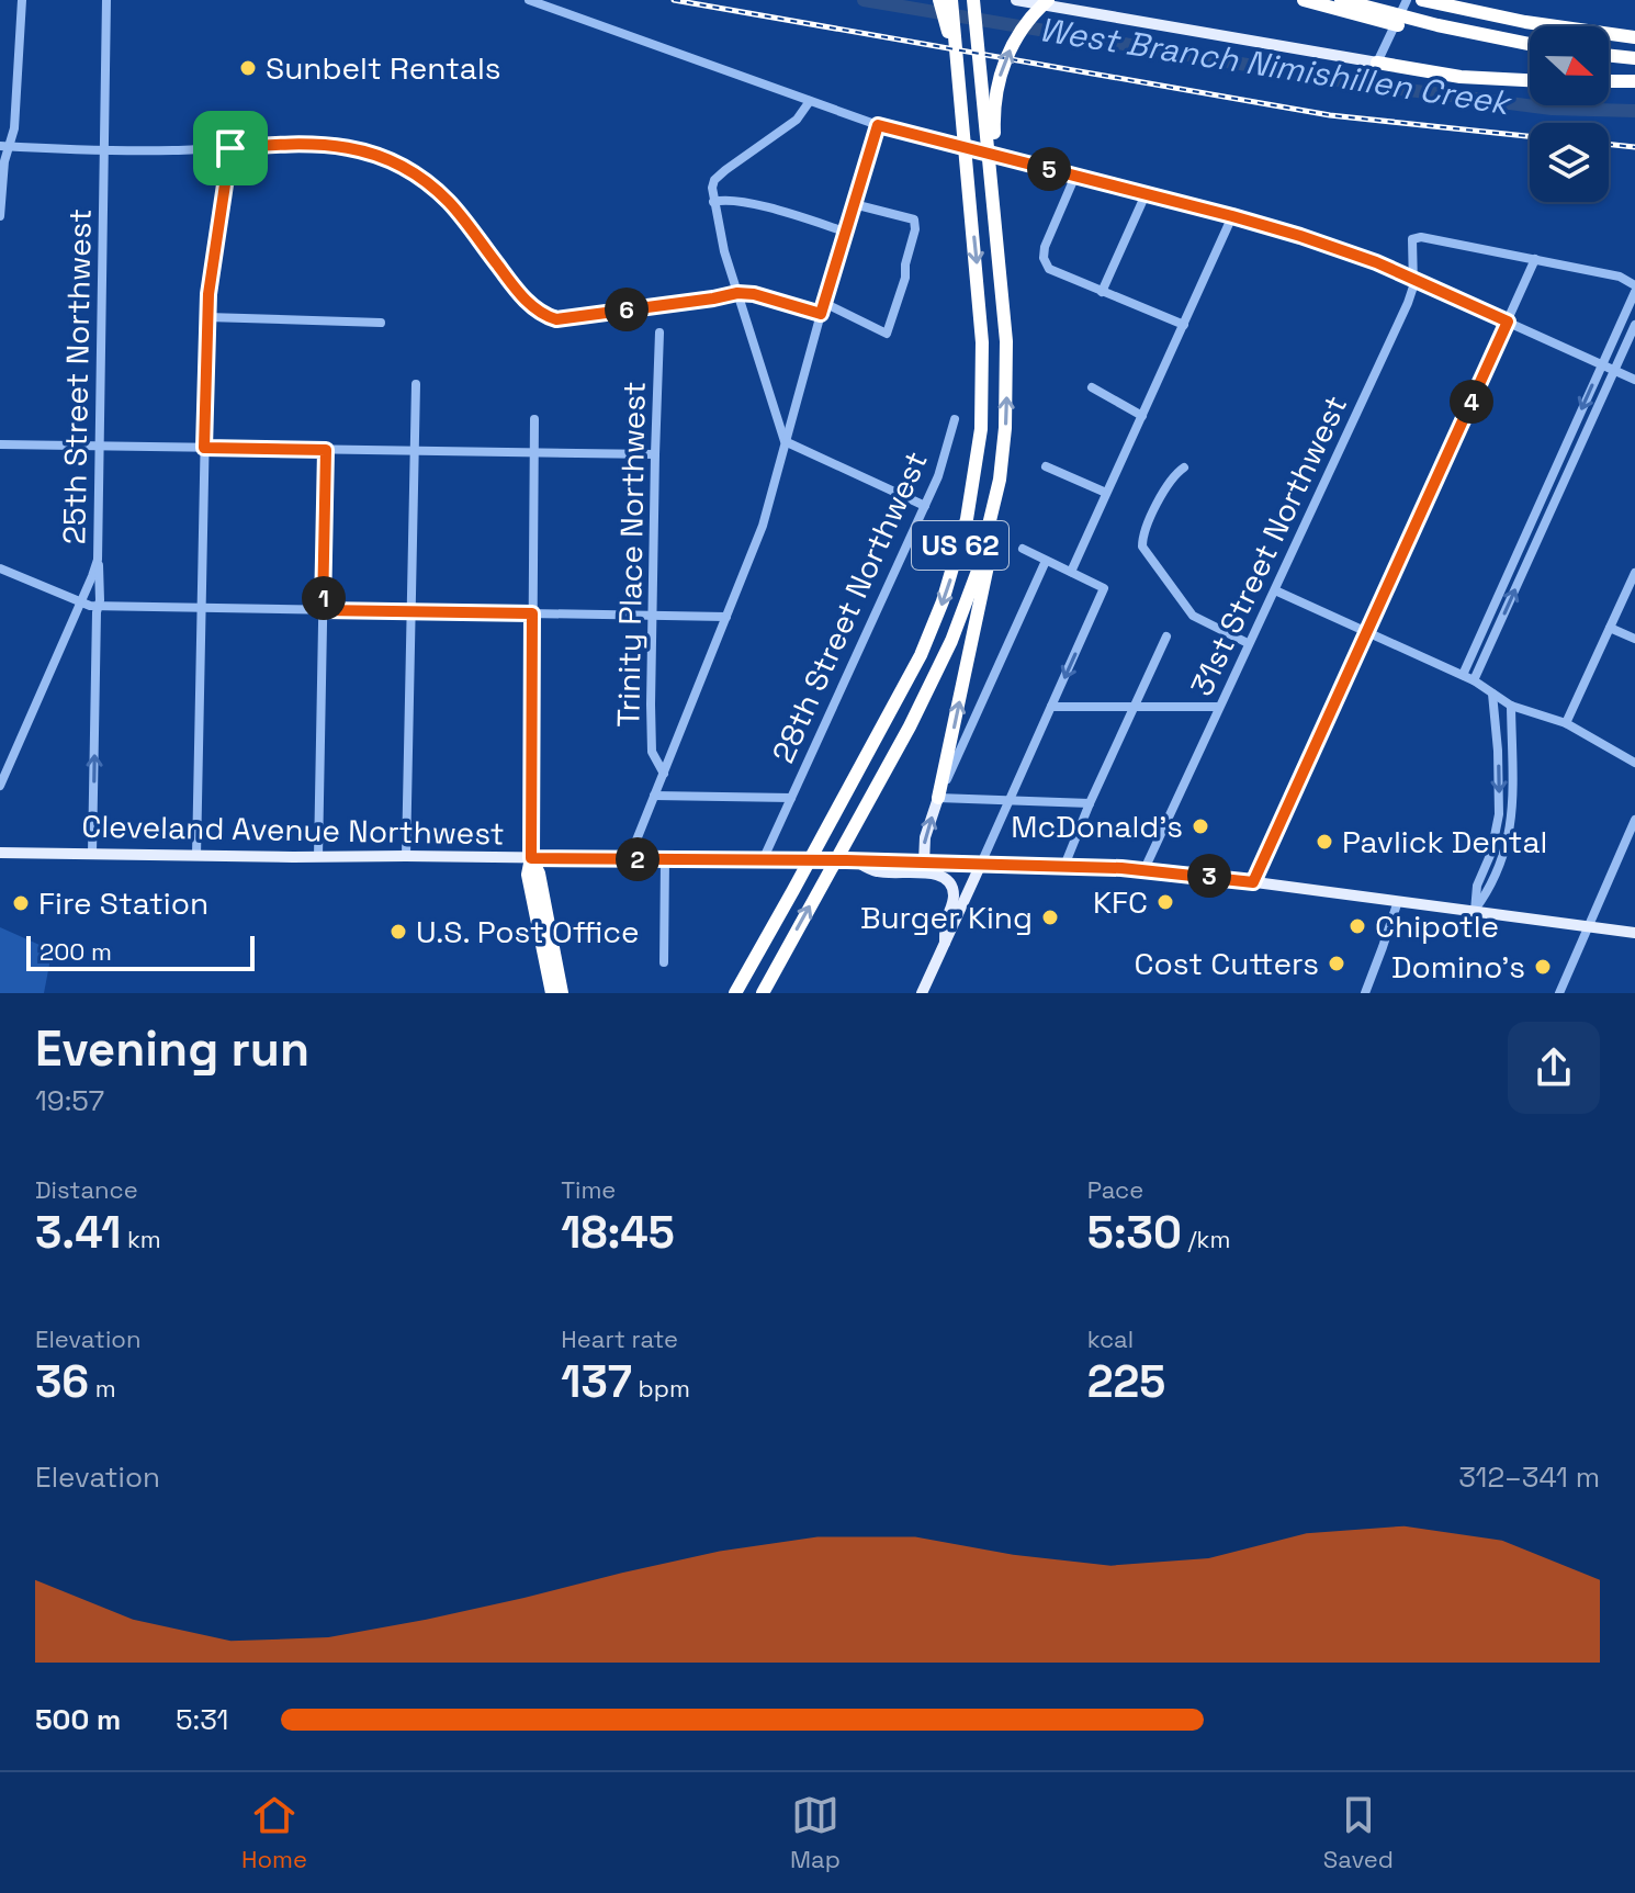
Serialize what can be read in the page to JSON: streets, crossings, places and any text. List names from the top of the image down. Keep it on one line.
{"streets":{"highway":["US 62"],"main road":["Cleveland Avenue Northwest"],"street":["25th Street Northwest","31st Street Northwest","Trinity Place Northwest","28th Street Northwest"]},"crossings":[["31st Street Northwest","Cleveland Avenue Northwest"],["28th Street Northwest","Cleveland Avenue Northwest"]],"water":["West Branch Nimishillen Creek"],"places":["Sunbelt Rentals","McDonald's","Pavlick Dental","KFC","Fire Station","Burger King","Chipotle","U.S. Post Office","Cost Cutters","Domino's"],"scale_bar":"200 m","north":"right","page":{"pins":["5","6","4","1","2","3"],"scale":"200 m","heading":["Evening run","19:57"],"stats":[["Distance","3.41 km"],["Time","18:45"],["Pace","5:30 /km"],["Elevation","36 m"],["Heart rate","137 bpm"],["kcal","225"]],"chart":["Elevation","312–341 m"],"list":[{"name":"500 m","note":"5:31"}],"tabs":["Home","Map","Saved"]}}
